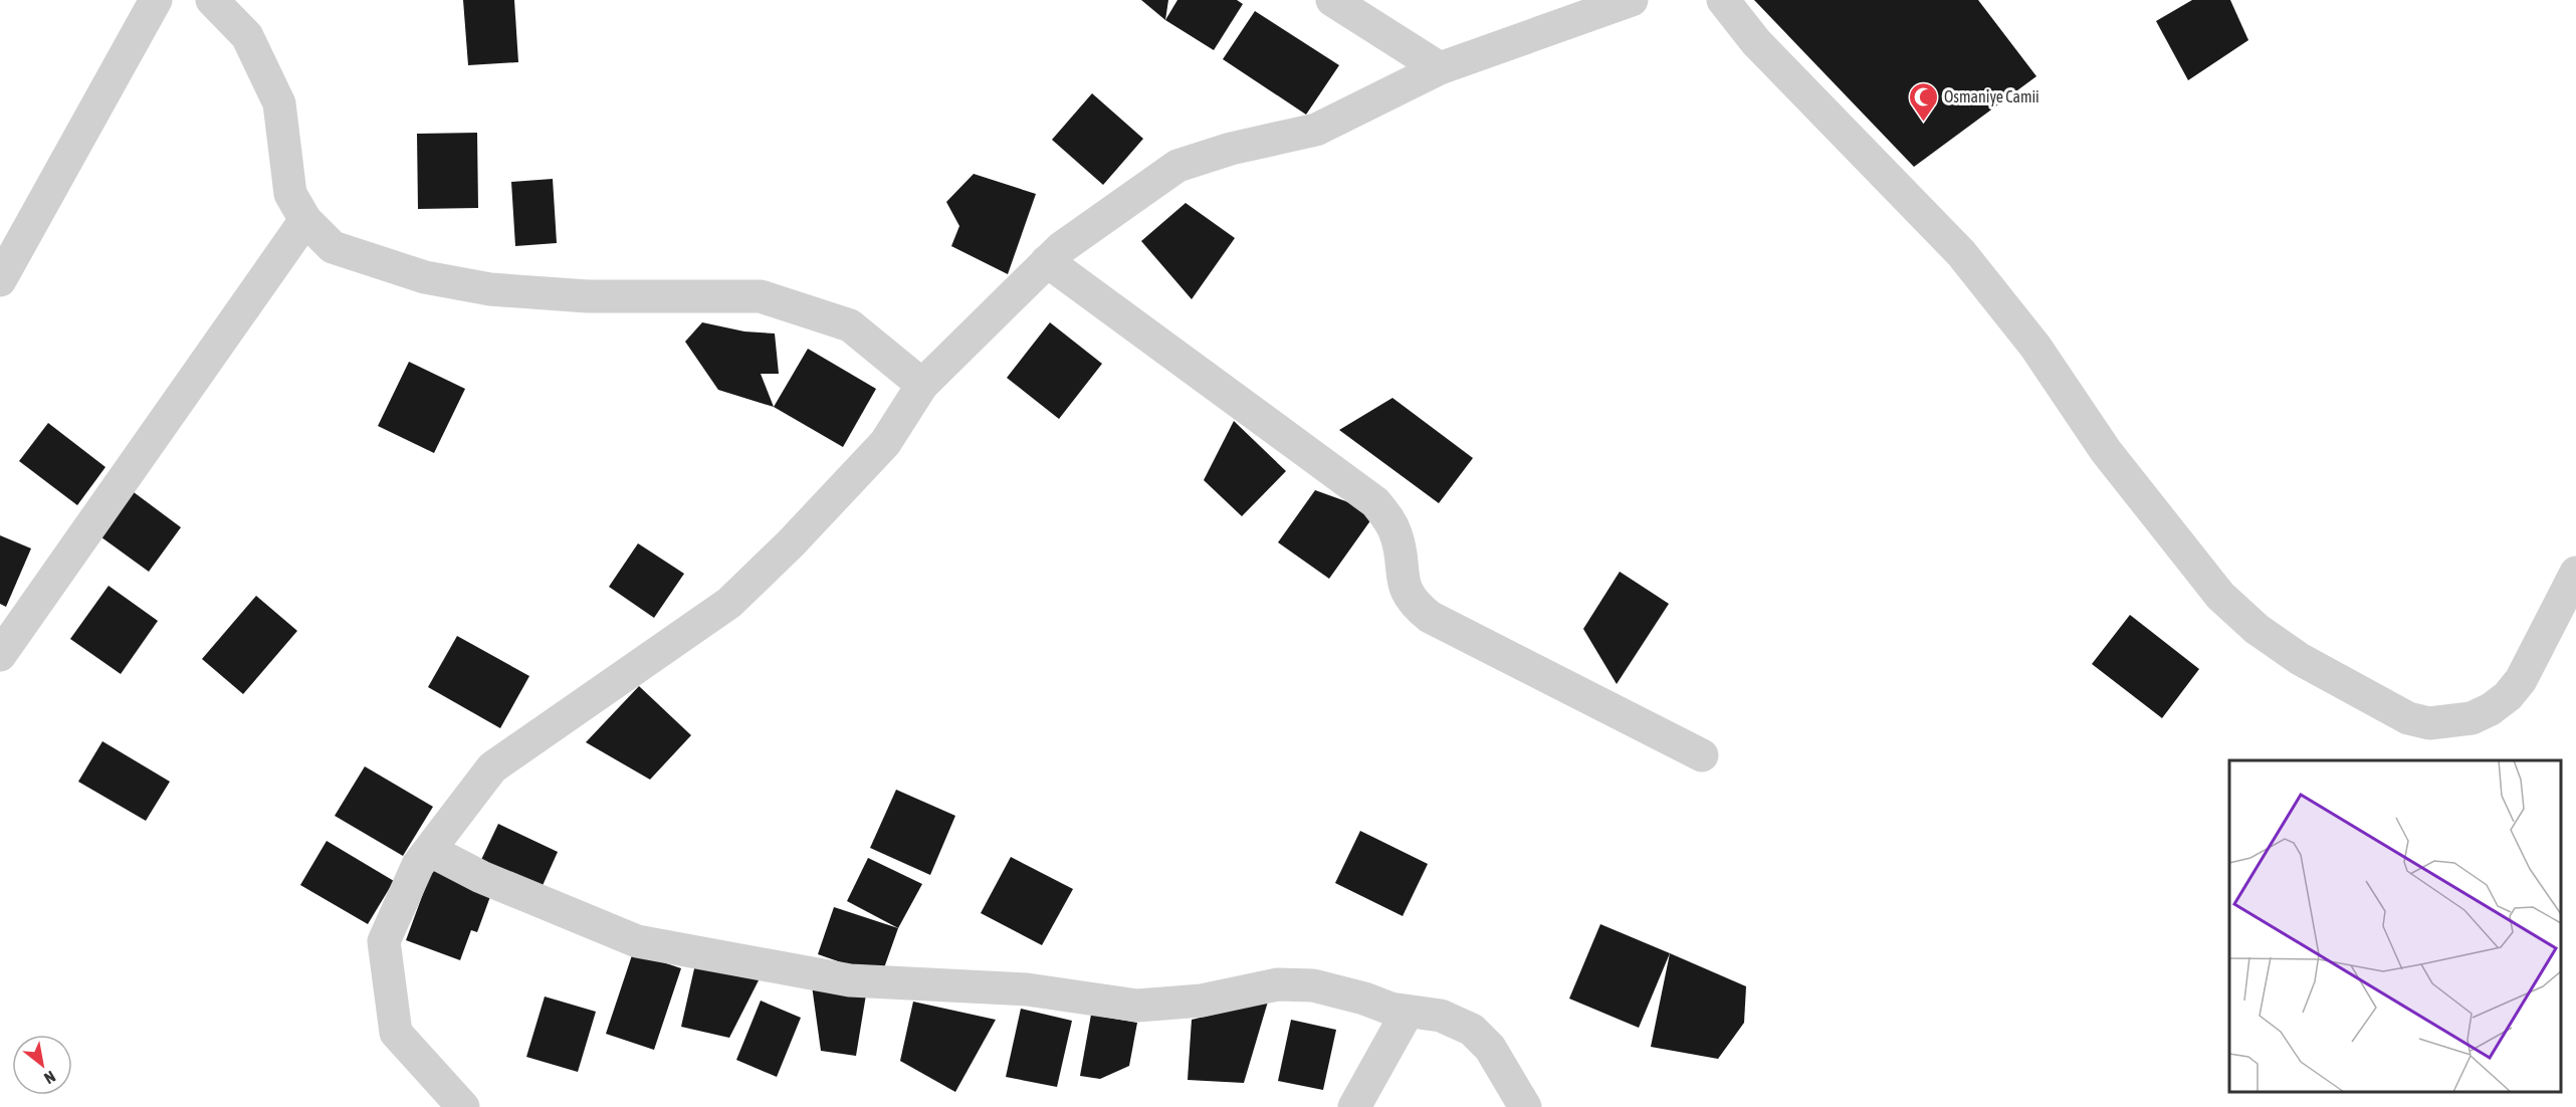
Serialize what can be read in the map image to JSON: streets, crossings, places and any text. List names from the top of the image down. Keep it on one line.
{"places":{"mosque":["Osmaniye Camii"]},"north":"bottom right"}
